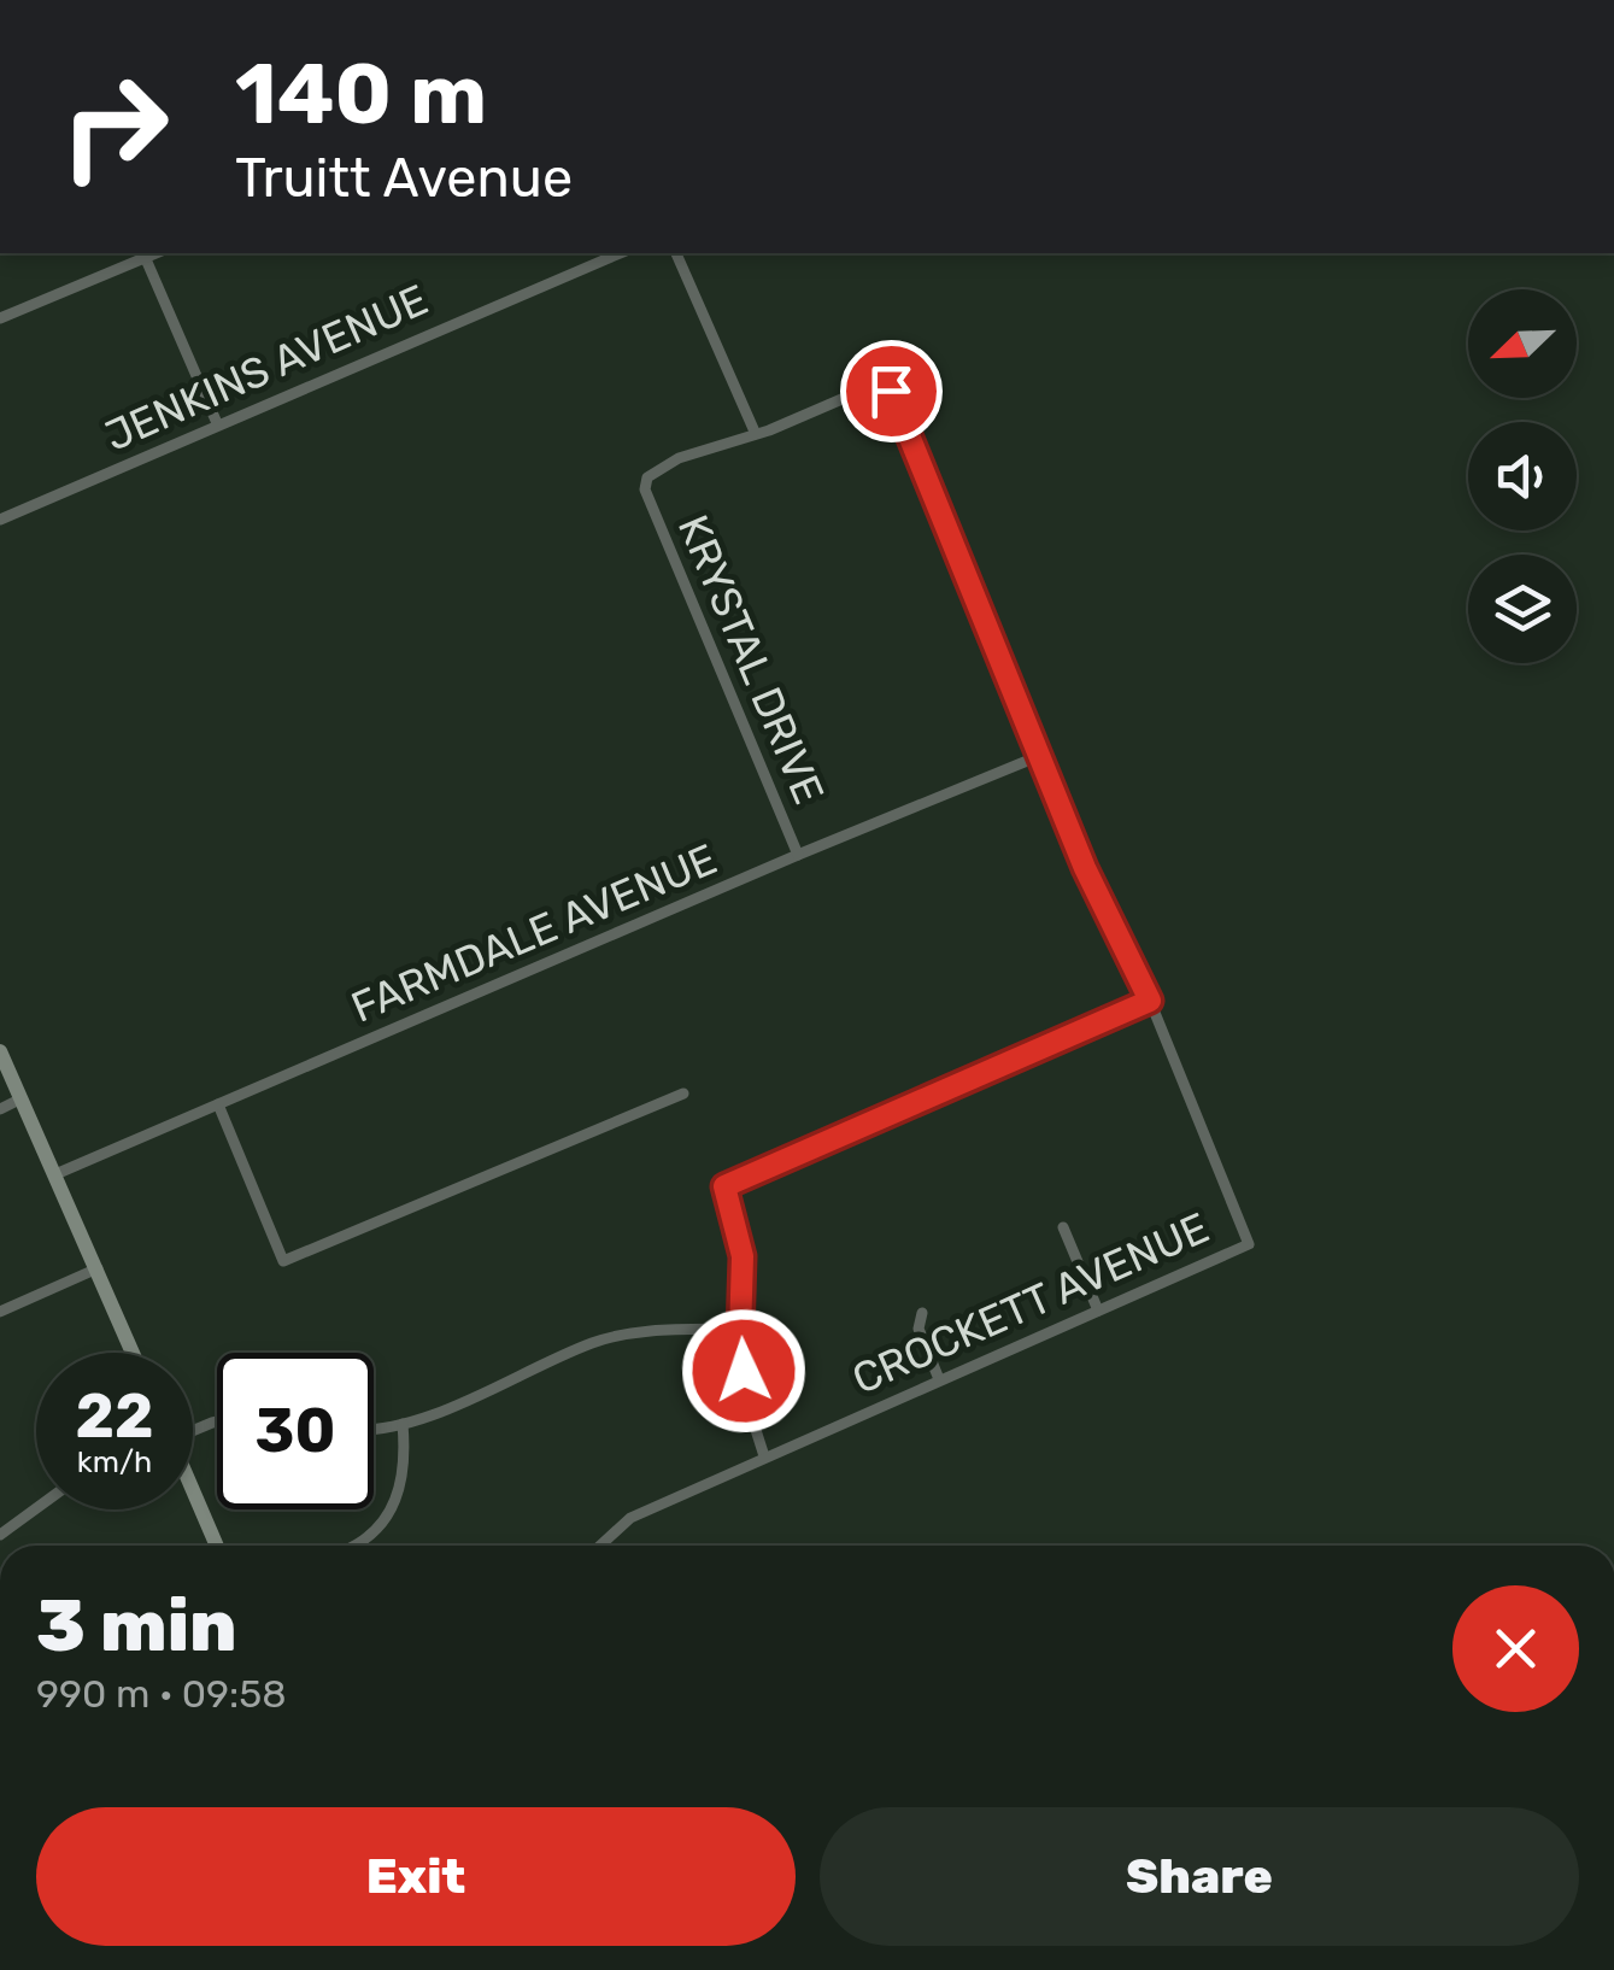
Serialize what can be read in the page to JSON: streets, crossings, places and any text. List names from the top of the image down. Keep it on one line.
{"streets":{"street":["JENKINS AVENUE","KRYSTAL DRIVE","FARMDALE AVENUE","CROCKETT AVENUE"]},"crossings":[["KRYSTAL DRIVE","FARMDALE AVENUE"]],"north":"bottom left","page":{"turn":["140 m","Truitt Avenue"],"speed":"22 km/h","limit":"30","heading":["3 min","990 m · 09:58"],"buttons":["Exit","Share"]}}
